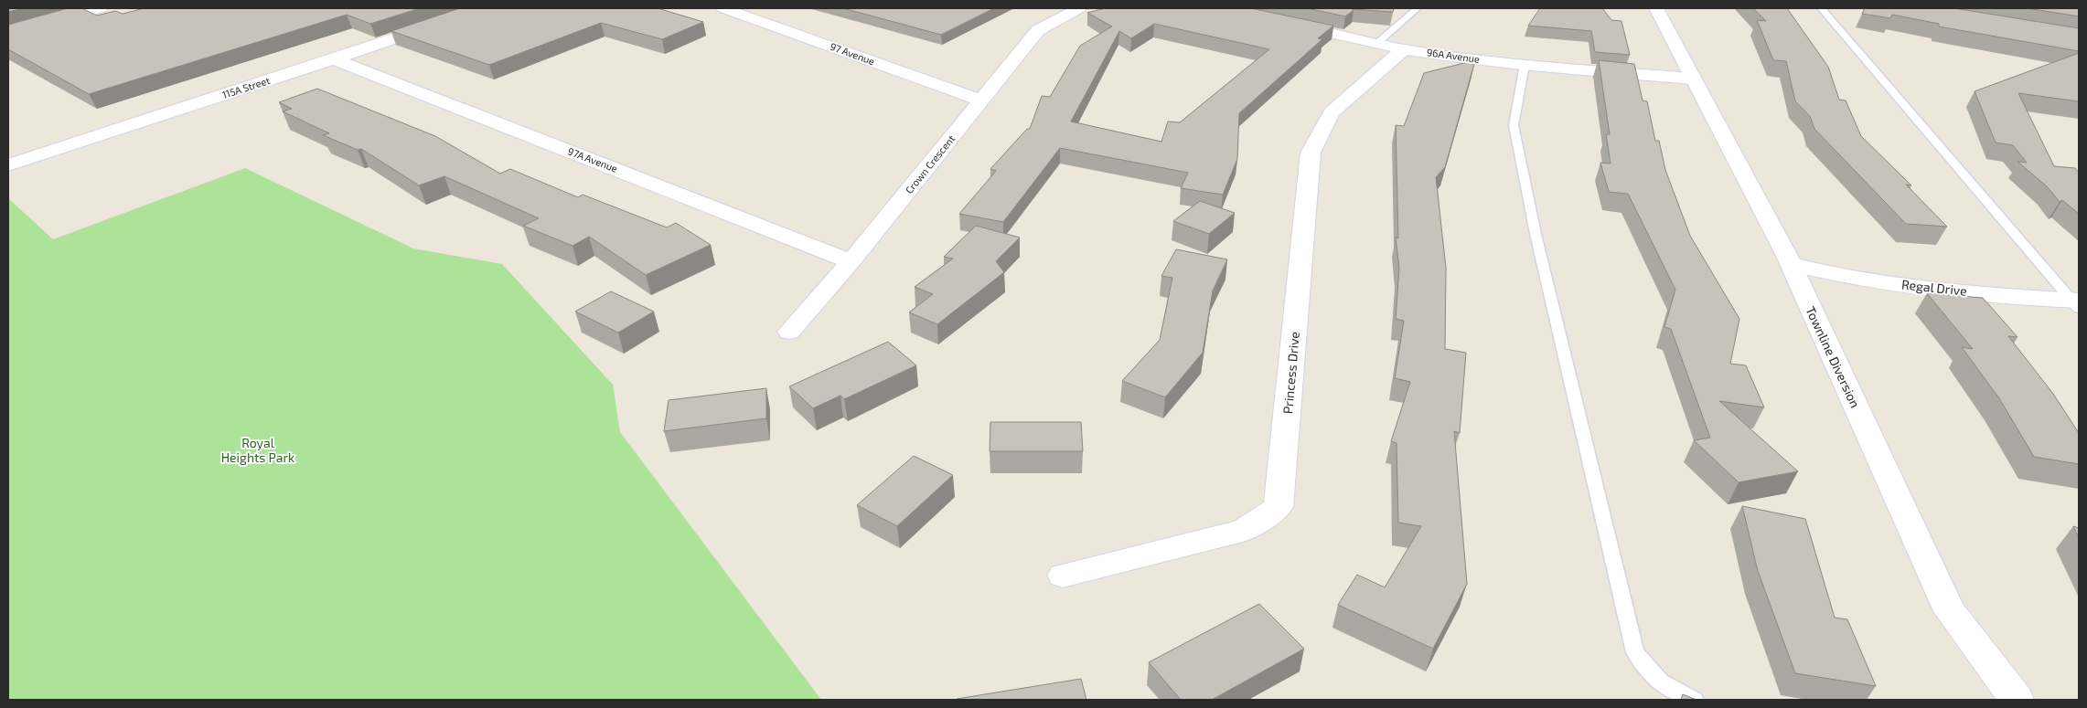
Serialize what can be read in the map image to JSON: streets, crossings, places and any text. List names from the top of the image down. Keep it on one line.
{"streets":{"street":["97 Avenue","96A Avenue","115A Street","97A Avenue","Crown Crescent","Regal Drive","Townline Diversion","Princess Drive"]},"crossings":[["97 Avenue","Crown Crescent"],["96A Avenue","Townline Diversion"],["96A Avenue","Princess Drive"],["115A Street","97A Avenue"],["97A Avenue","Crown Crescent"],["Regal Drive","Townline Diversion"]],"parks":["Royal Heights Park"]}
